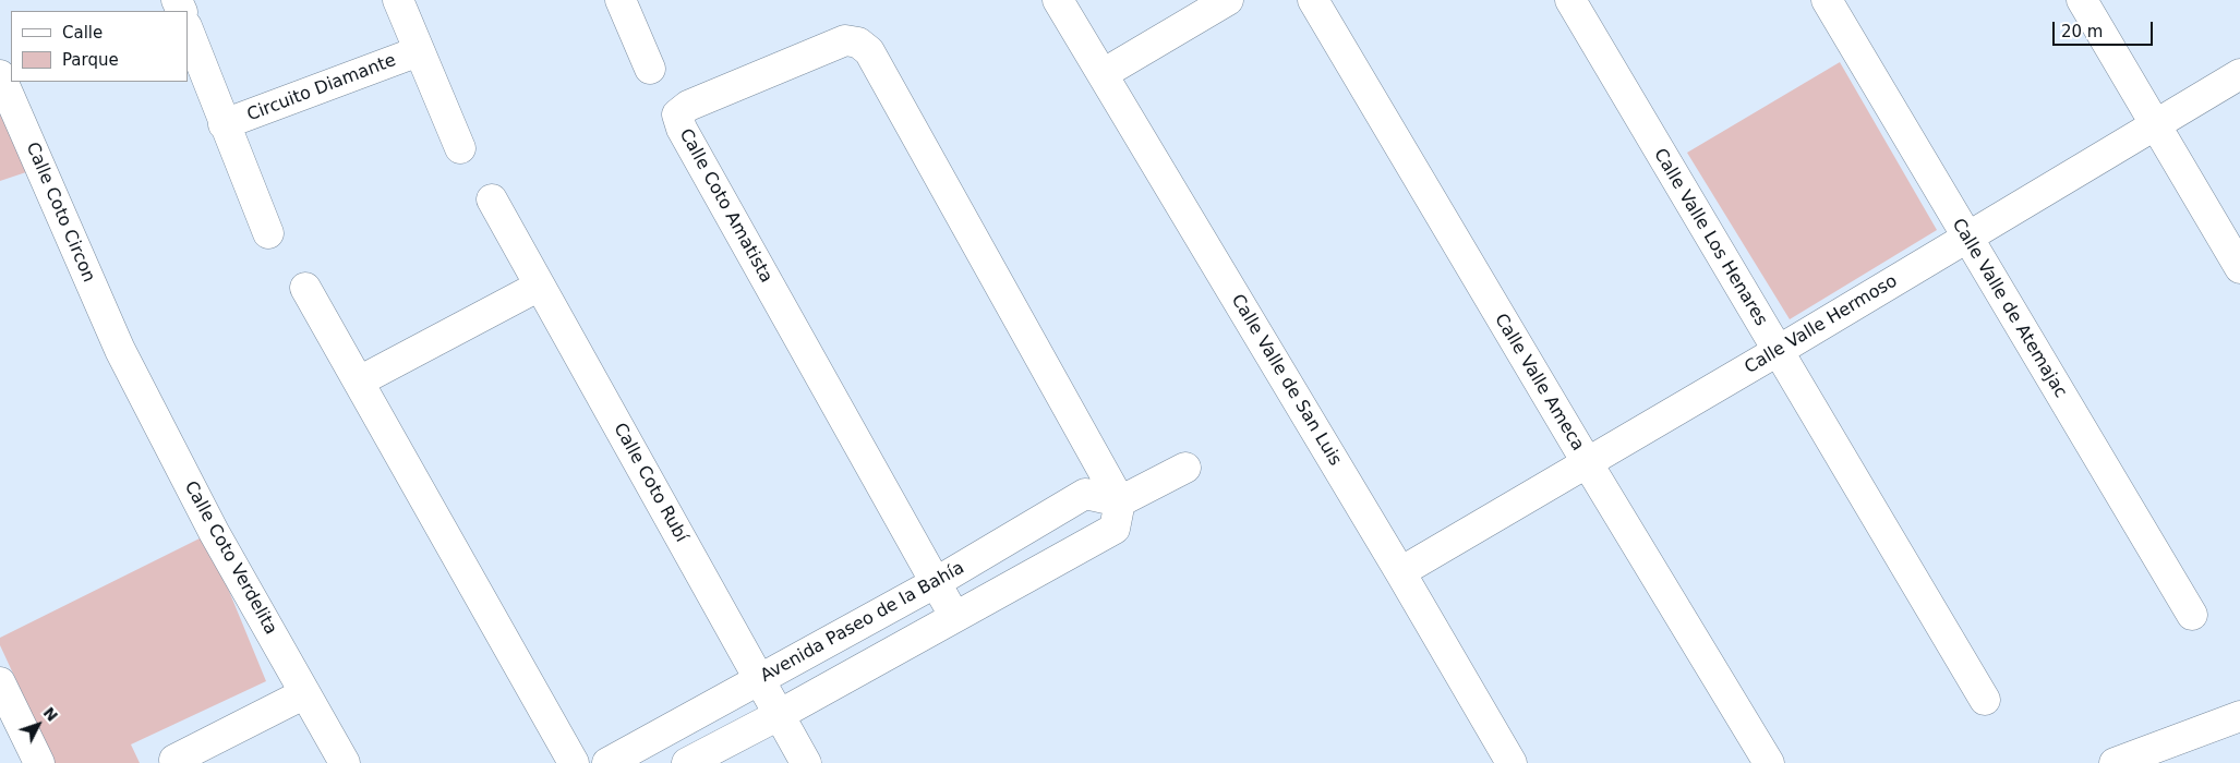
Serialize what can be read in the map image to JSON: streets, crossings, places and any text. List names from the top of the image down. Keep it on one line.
{"streets":{"street":["Circuito Diamante","Calle Coto Amatista","Calle Coto Circon","Calle Valle Los Henares","Calle Valle de Atemajac","Calle Valle Hermoso","Calle Valle de San Luis","Calle Valle Ameca","Calle Coto Rubí","Calle Coto Verdelita","Avenida Paseo de la Bahía"]},"crossings":[["Calle Coto Amatista","Avenida Paseo de la Bahía"],["Calle Coto Circon","Calle Coto Verdelita"],["Calle Valle Los Henares","Calle Valle Hermoso"],["Calle Valle de Atemajac","Calle Valle Hermoso"],["Calle Valle Hermoso","Calle Valle de San Luis"],["Calle Valle Hermoso","Calle Valle Ameca"],["Calle Coto Rubí","Avenida Paseo de la Bahía"]],"legend":["Calle","Parque"],"scale_bar":"20 m","north":"top right"}
